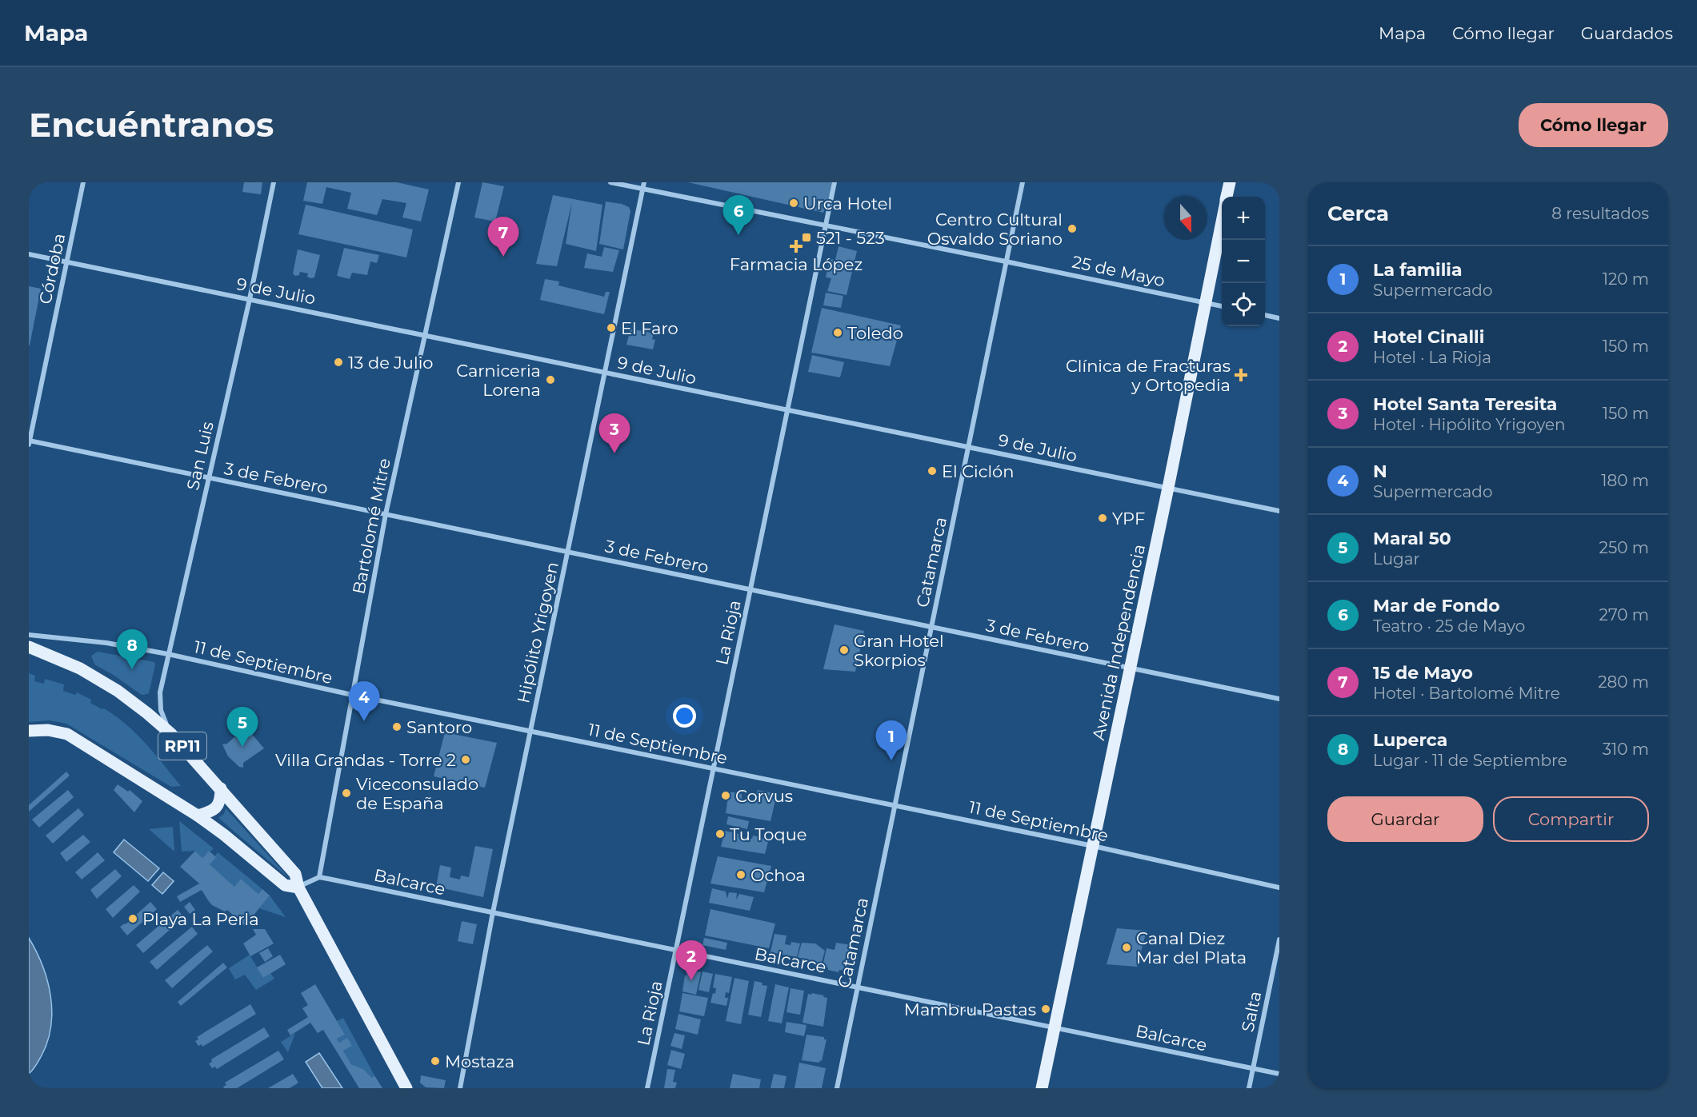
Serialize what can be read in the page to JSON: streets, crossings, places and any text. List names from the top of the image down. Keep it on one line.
{"streets":{"main road":["Avenida Independencia","RP11"],"street":["Córdoba","25 de Mayo","9 de Julio","San Luis","3 de Febrero","Bartolomé Mitre","Catamarca","Hipólito Yrigoyen","La Rioja","11 de Septiembre","Balcarce","Salta"]},"crossings":[["Córdoba","9 de Julio"],["Córdoba","3 de Febrero"],["25 de Mayo","Catamarca"],["25 de Mayo","Hipólito Yrigoyen"],["25 de Mayo","La Rioja"],["25 de Mayo","Avenida Independencia"],["9 de Julio","San Luis"],["9 de Julio","Bartolomé Mitre"],["9 de Julio","Catamarca"],["9 de Julio","Hipólito Yrigoyen"],["9 de Julio","La Rioja"],["9 de Julio","Avenida Independencia"],["San Luis","3 de Febrero"],["San Luis","11 de Septiembre"],["San Luis","RP11"],["3 de Febrero","Bartolomé Mitre"],["3 de Febrero","Catamarca"],["3 de Febrero","Hipólito Yrigoyen"],["3 de Febrero","La Rioja"],["3 de Febrero","Avenida Independencia"],["Bartolomé Mitre","11 de Septiembre"],["Bartolomé Mitre","Balcarce"],["Catamarca","11 de Septiembre"],["Catamarca","Balcarce"],["Hipólito Yrigoyen","11 de Septiembre"],["Hipólito Yrigoyen","Balcarce"],["La Rioja","11 de Septiembre"],["La Rioja","Balcarce"],["Avenida Independencia","11 de Septiembre"],["Avenida Independencia","Balcarce"],["Balcarce","Salta"]],"places":{"other":["Urca Hotel","Centro Cultural Osvaldo Soriano","El Faro","Toledo","13 de Julio","Carniceria Lorena","El Ciclón","YPF","Gran Hotel Skorpios","Santoro","Villa Grandas - Torre 2","Viceconsulado de España","Corvus","Tu Toque","Ochoa","Playa La Perla","Canal Diez Mar del Plata","Mambru Pastas","Mostaza"],"transit":["521 - 523"],"health":["Farmacia López","Clínica de Fracturas y Ortopedia"]},"north":"bottom","page":{"header":"Mapa","nav":["Mapa","Cómo llegar","Guardados"],"buttons":["Cómo llegar",["Guardar","Compartir"]],"title":"Encuéntranos","heading":["Cerca","8 resultados"],"pins":["6","7","3","8","4","5","1","2"],"map_buttons":["+","−"],"list":[{"mark":"1","name":"La familia","note":"Supermercado","value":"120 m"},{"mark":"2","name":"Hotel Cinalli","note":"Hotel · La Rioja","value":"150 m"},{"mark":"3","name":"Hotel Santa Teresita","note":"Hotel · Hipólito Yrigoyen","value":"150 m"},{"mark":"4","name":"N","note":"Supermercado","value":"180 m"},{"mark":"5","name":"Maral 50","note":"Lugar","value":"250 m"},{"mark":"6","name":"Mar de Fondo","note":"Teatro · 25 de Mayo","value":"270 m"},{"mark":"7","name":"15 de Mayo","note":"Hotel · Bartolomé Mitre","value":"280 m"},{"mark":"8","name":"Luperca","note":"Lugar · 11 de Septiembre","value":"310 m"}]}}
